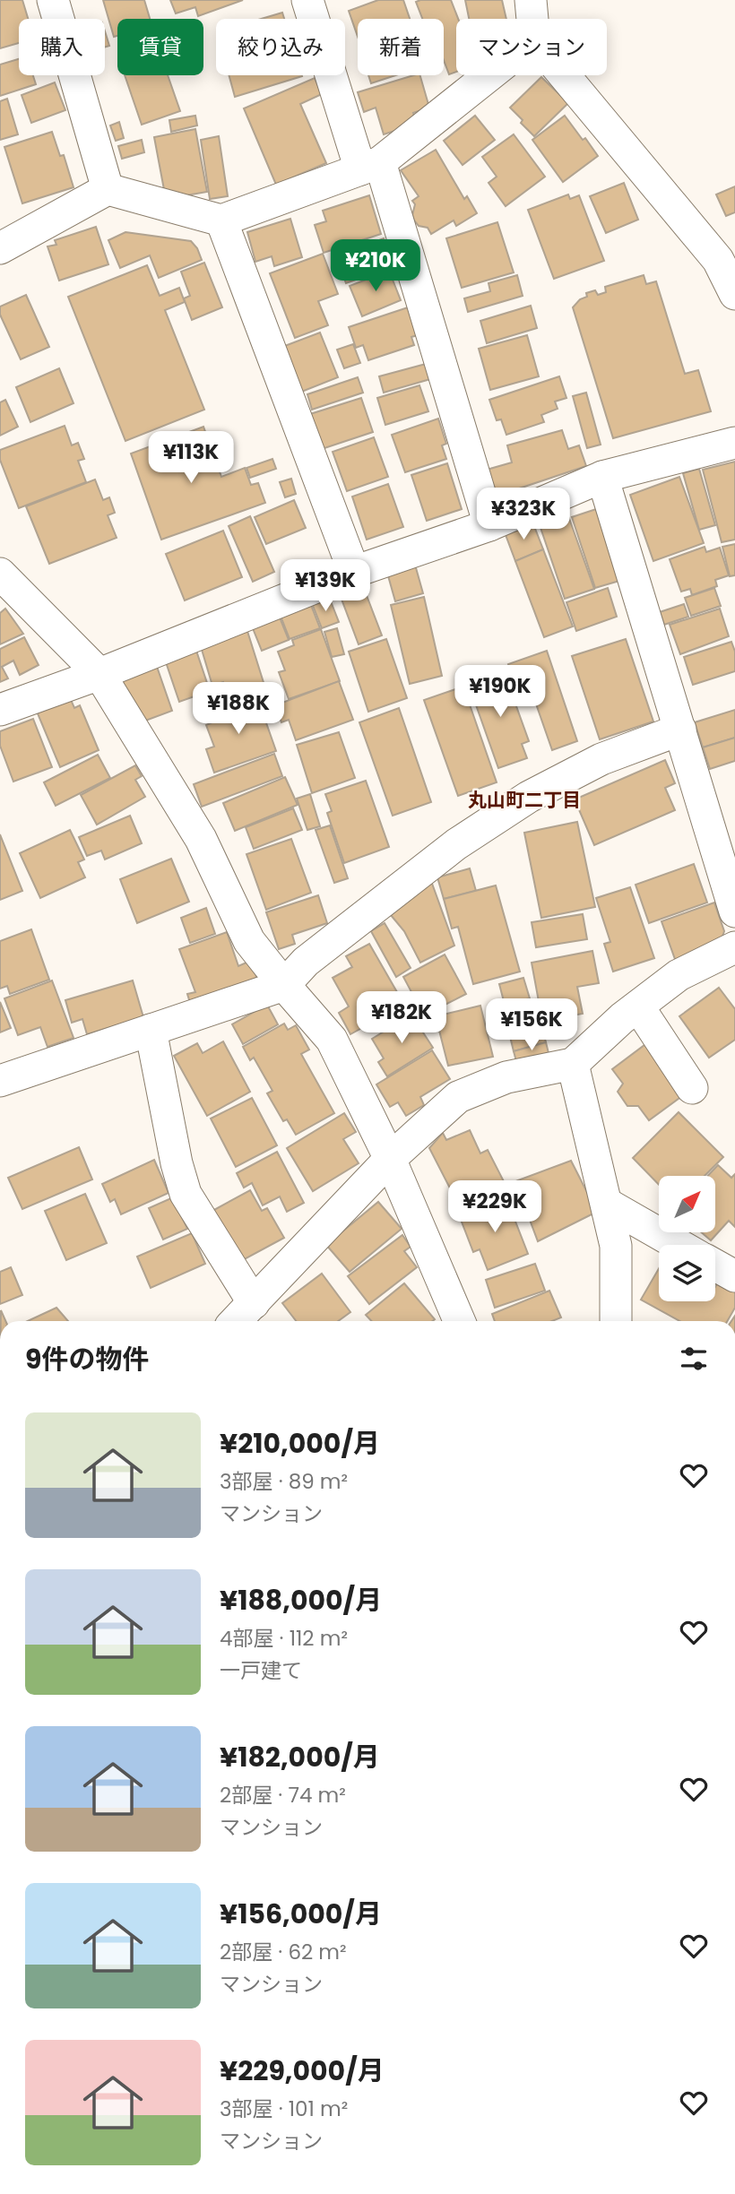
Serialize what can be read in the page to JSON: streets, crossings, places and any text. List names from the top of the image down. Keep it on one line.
{"districts":["丸山町二丁目"],"north":"top right","page":{"chip":["購入","賃貸","絞り込み","新着","マンション"],"price":["¥210K","¥113K","¥323K","¥139K","¥190K","¥188K","¥182K","¥156K","¥229K"],"heading":"9件の物件","list":[{"name":"¥210,000/月","note":"3部屋 · 89 m² · マンション"},{"name":"¥188,000/月","note":"4部屋 · 112 m² · 一戸建て"},{"name":"¥182,000/月","note":"2部屋 · 74 m² · マンション"},{"name":"¥156,000/月","note":"2部屋 · 62 m² · マンション"},{"name":"¥229,000/月","note":"3部屋 · 101 m² · マンション"}]}}
